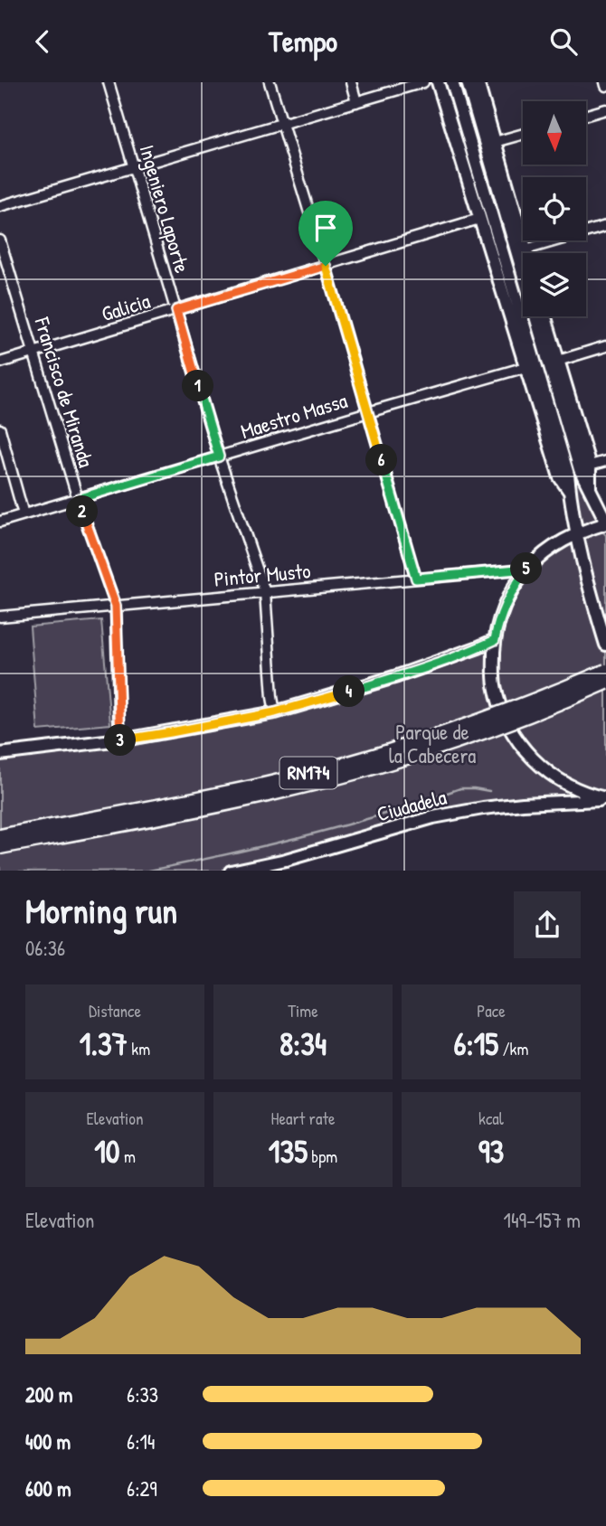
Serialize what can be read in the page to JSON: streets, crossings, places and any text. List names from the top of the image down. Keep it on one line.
{"streets":{"highway":["RN174"],"main road":["Ciudadela"],"street":["Ingeniero Laporte","Galicia","Francisco de Miranda","Maestro Massa","Pintor Musto"]},"crossings":[["Ingeniero Laporte","Galicia"],["Ingeniero Laporte","Maestro Massa"],["Ingeniero Laporte","Pintor Musto"],["Galicia","Francisco de Miranda"],["Francisco de Miranda","Maestro Massa"],["Francisco de Miranda","Pintor Musto"]],"parks":["Parque de la Cabecera"],"north":"bottom","page":{"header":"Tempo","pins":["1","6","2","5","4","3"],"heading":["Morning run","06:36"],"stats":[["Distance","1.37 km"],["Time","8:34"],["Pace","6:15 /km"],["Elevation","10 m"],["Heart rate","135 bpm"],["kcal","93"]],"chart":["Elevation","149–157 m"],"list":[{"name":"200 m","note":"6:33"},{"name":"400 m","note":"6:14"},{"name":"600 m","note":"6:29"}]}}
